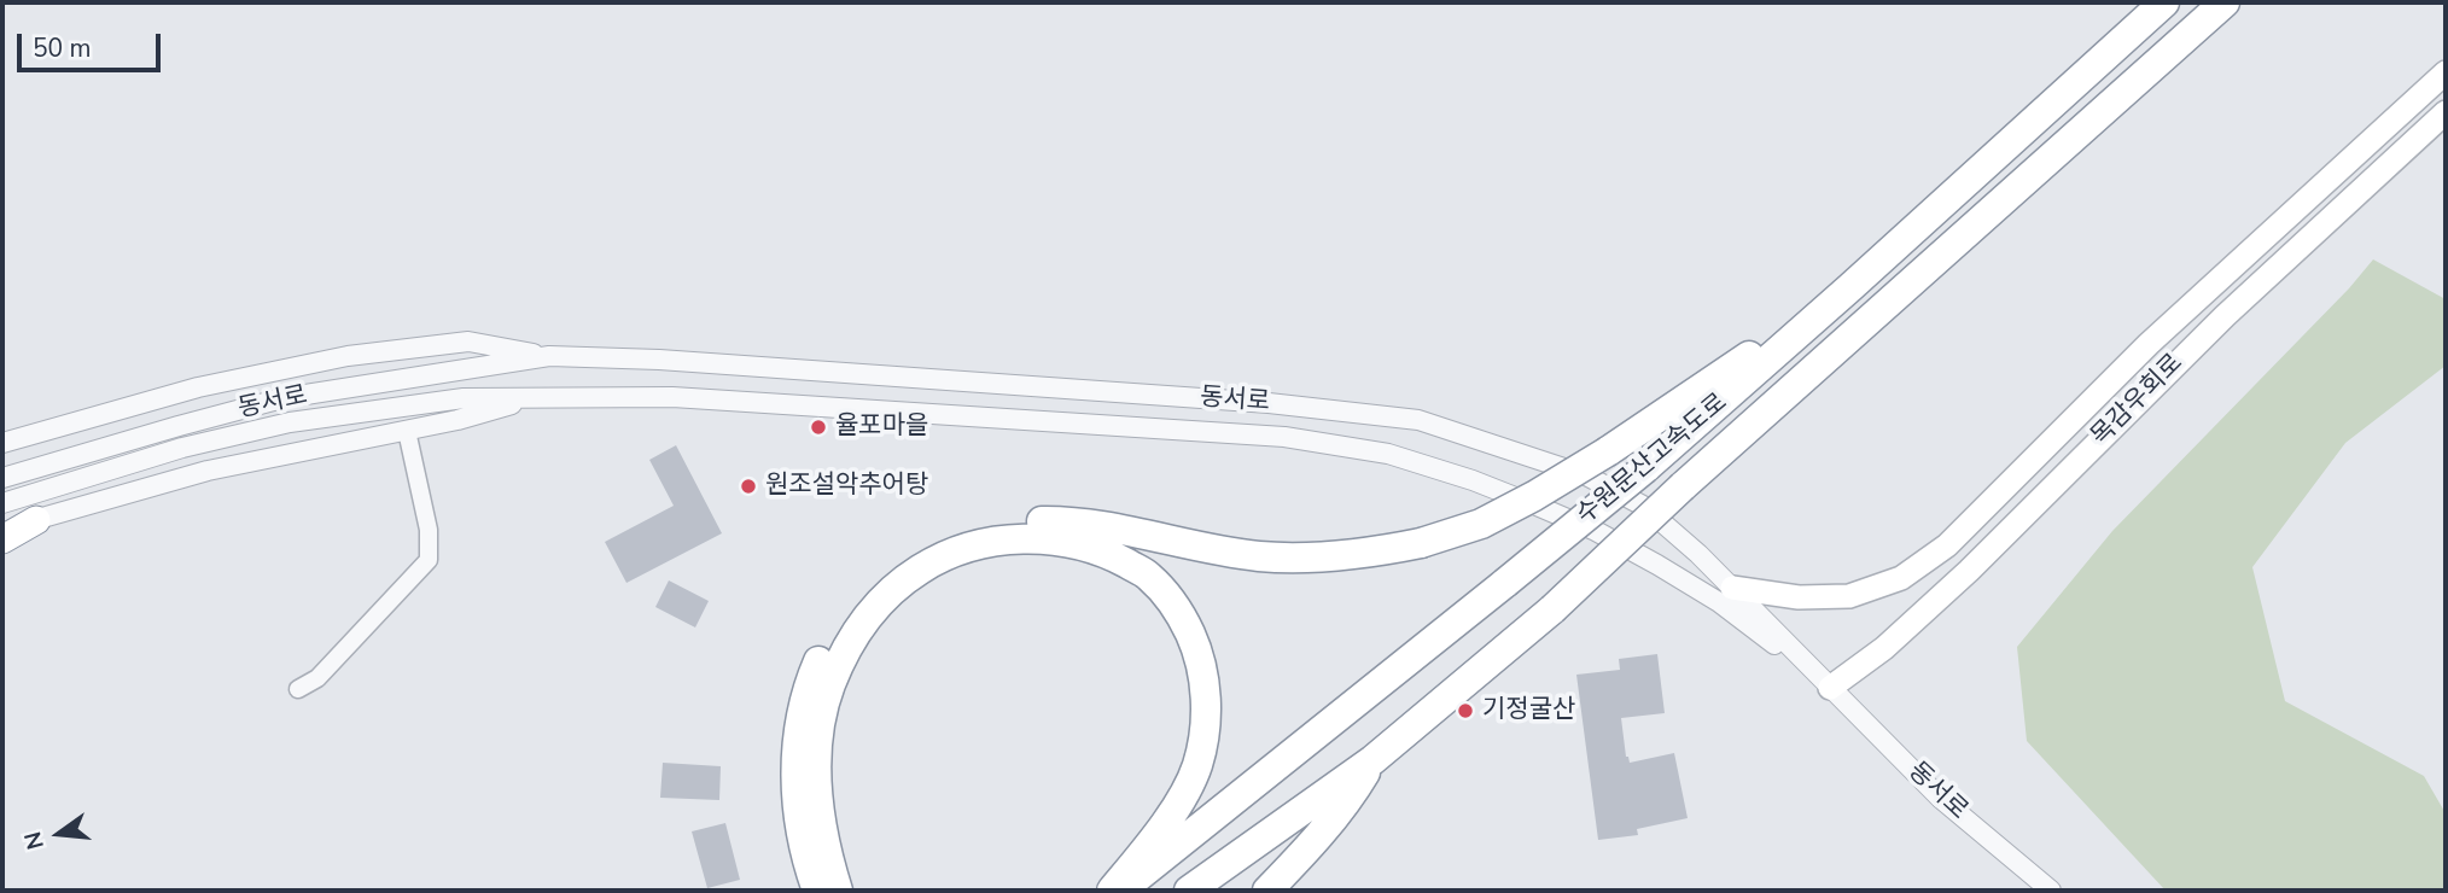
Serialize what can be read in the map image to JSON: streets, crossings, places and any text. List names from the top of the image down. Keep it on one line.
{"streets":{"highway":["수원문산고속도로"],"main road":["목감우회로"],"street":["동서로"]},"crossings":[["동서로","목감우회로"]],"places":["율포마을","원조설악추어탕","기정굴산"],"scale_bar":"50 m","north":"left"}
